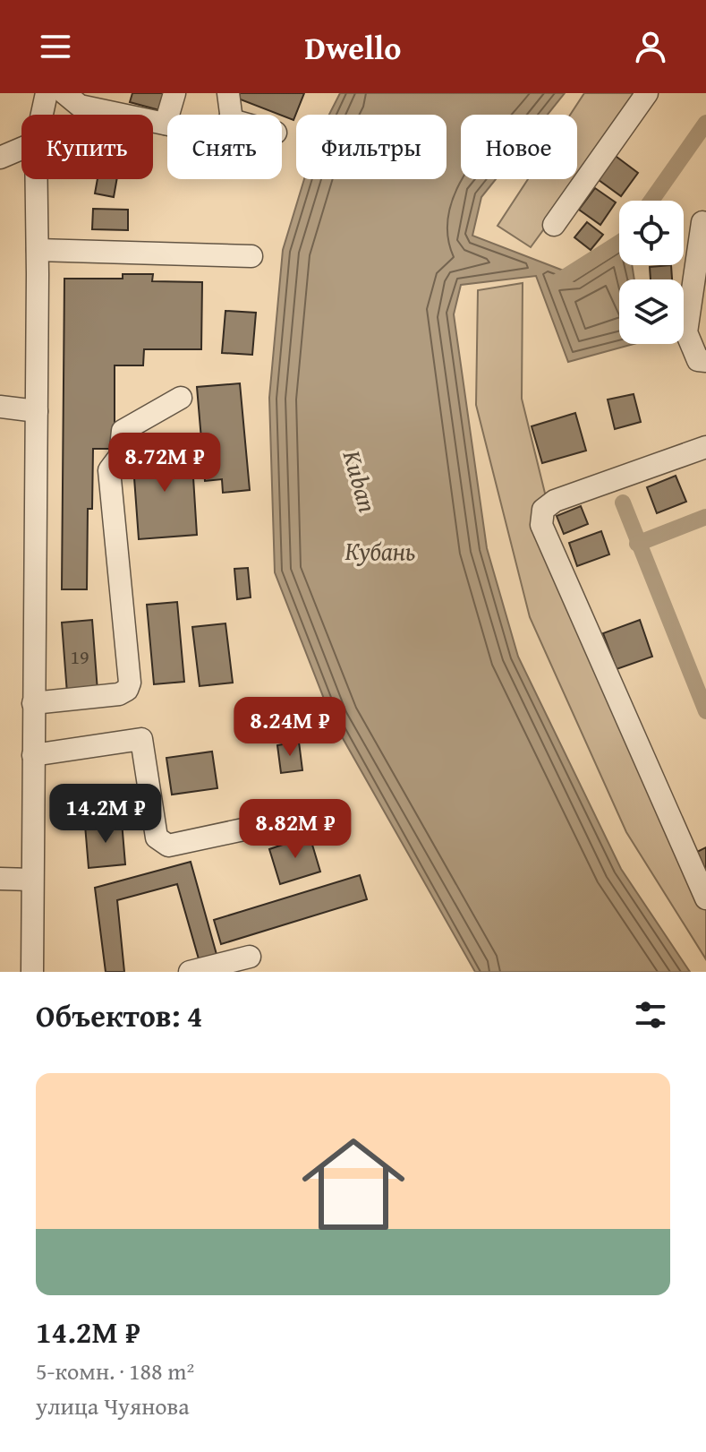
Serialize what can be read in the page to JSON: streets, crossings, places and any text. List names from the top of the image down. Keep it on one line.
{"water":["Kuban","Кубань"],"house_numbers":["19"],"page":{"header":"Dwello","chip":["Купить","Снять","Фильтры","Новое"],"price":["8.72M ₽","8.24M ₽","14.2M ₽","8.82M ₽"],"heading":"Объектов: 4","list":[{"name":"14.2M ₽","note":"5-комн. · 188 m² · улица Чуянова"}]}}
